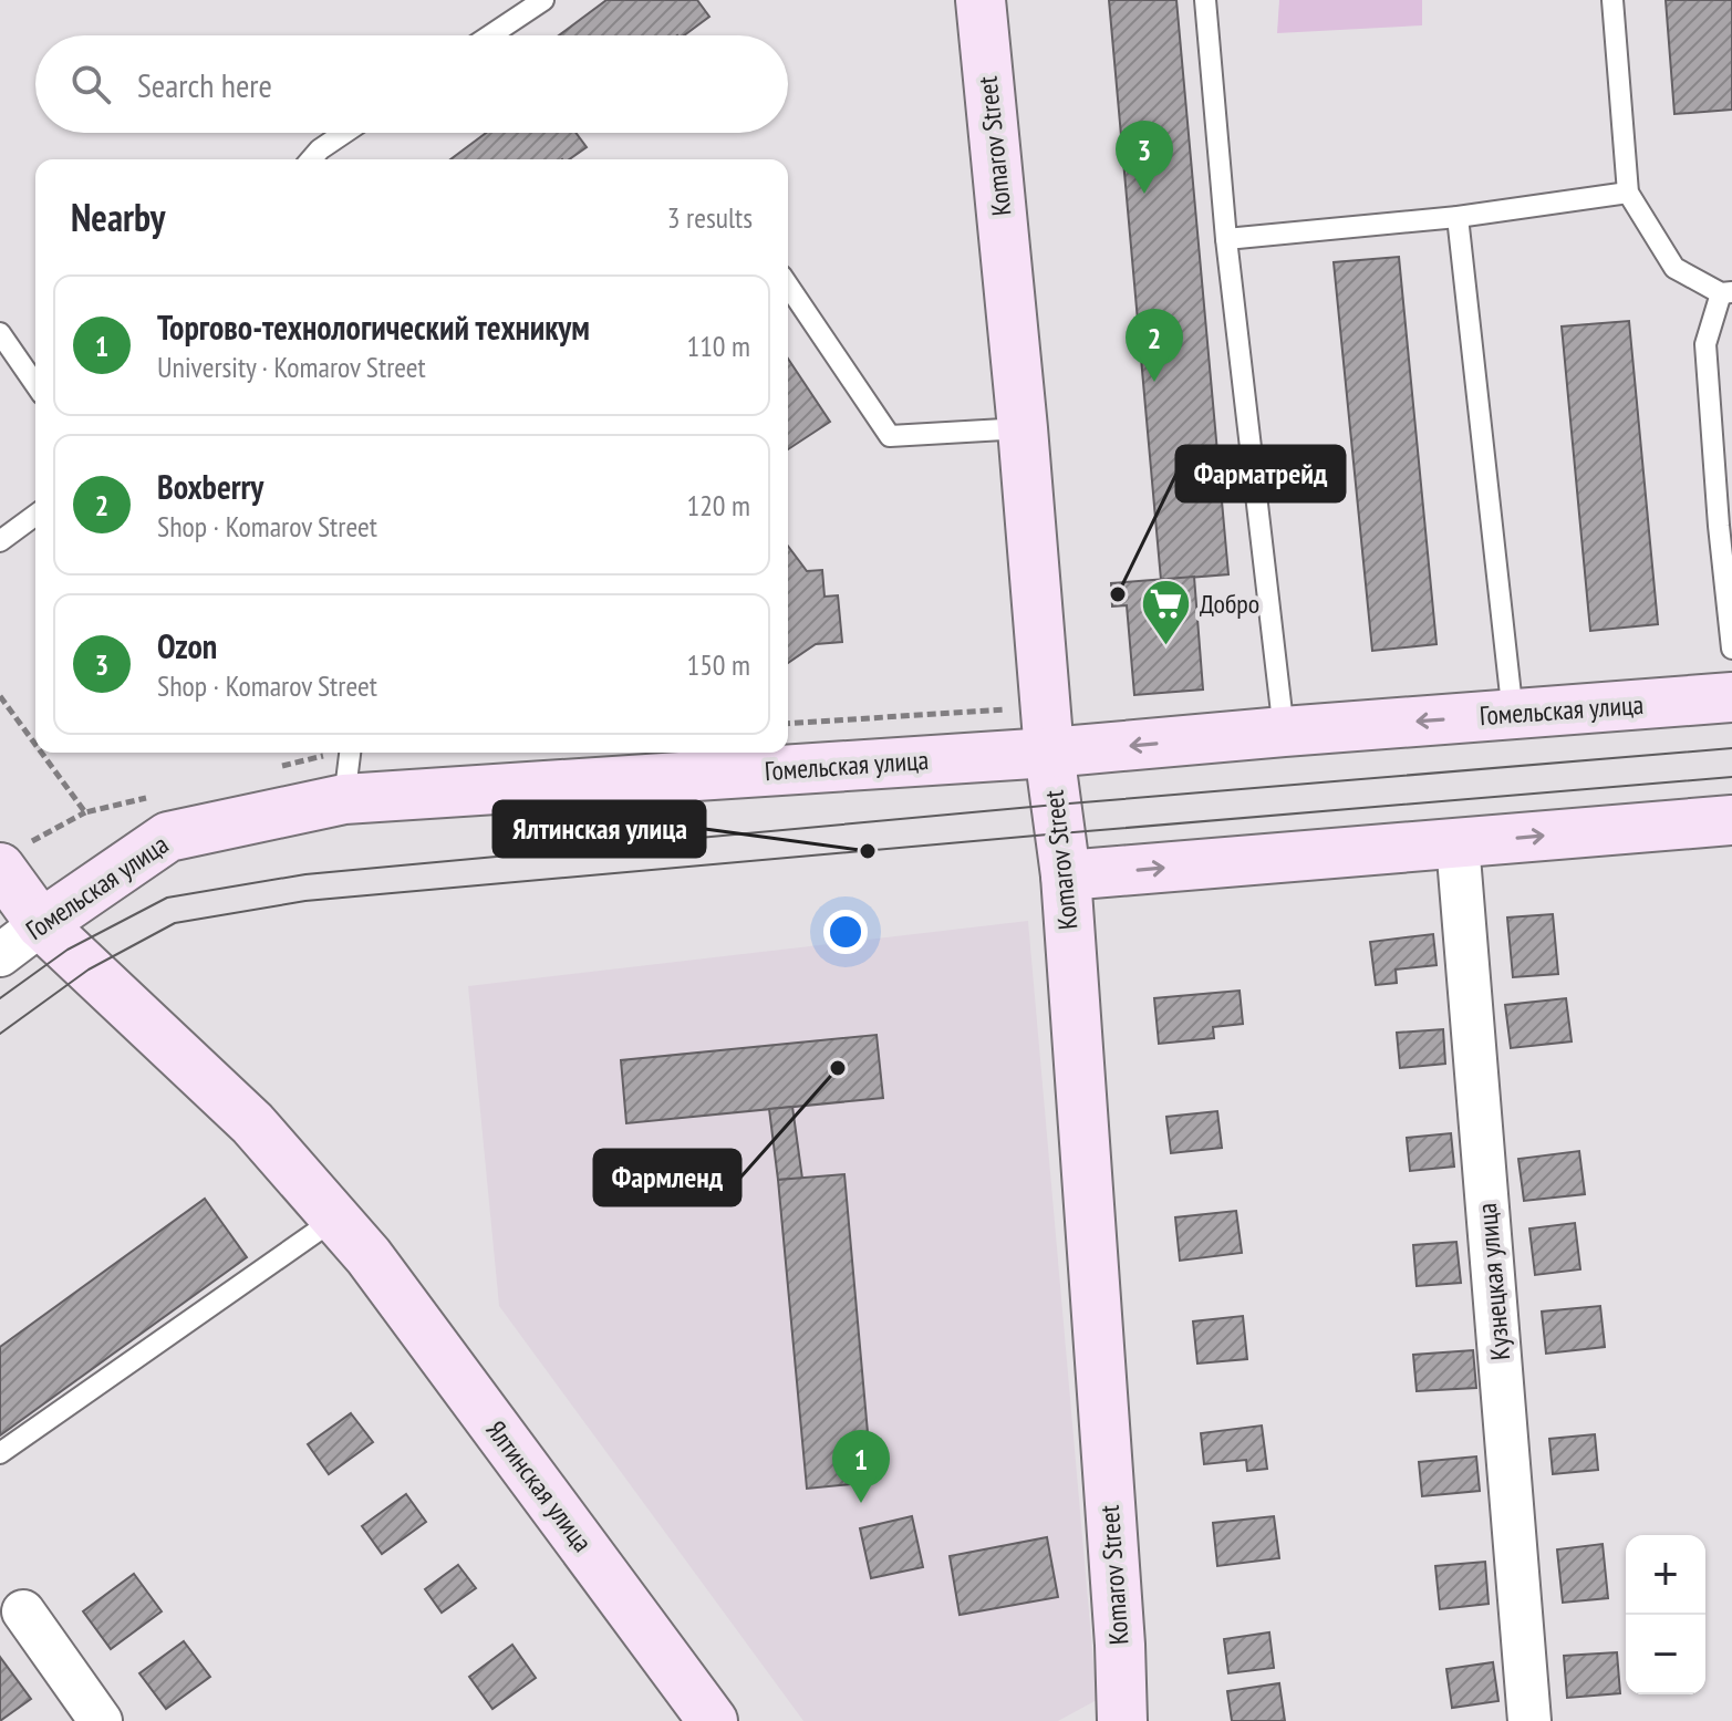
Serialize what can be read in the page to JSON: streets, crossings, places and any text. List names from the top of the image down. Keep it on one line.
{"streets":{"main road":["Komarov Street","Гомельская улица","Ялтинская улица"],"street":["Кузнецкая улица"]},"crossings":[["Komarov Street","Гомельская улица"],["Гомельская улица","Ялтинская улица"]],"places":{"other":["Фарматрейд","Ялтинская улица","Фармленд"],"supermarket":["Добро"]},"page":{"search":"Search here","pins":["3","2","1"],"heading":["Nearby","3 results"],"list":[{"mark":"1","name":"Торгово-технологический техникум","note":"University · Komarov Street","value":"110 m"},{"mark":"2","name":"Boxberry","note":"Shop · Komarov Street","value":"120 m"},{"mark":"3","name":"Ozon","note":"Shop · Komarov Street","value":"150 m"}],"map_buttons":["+","−"]}}
